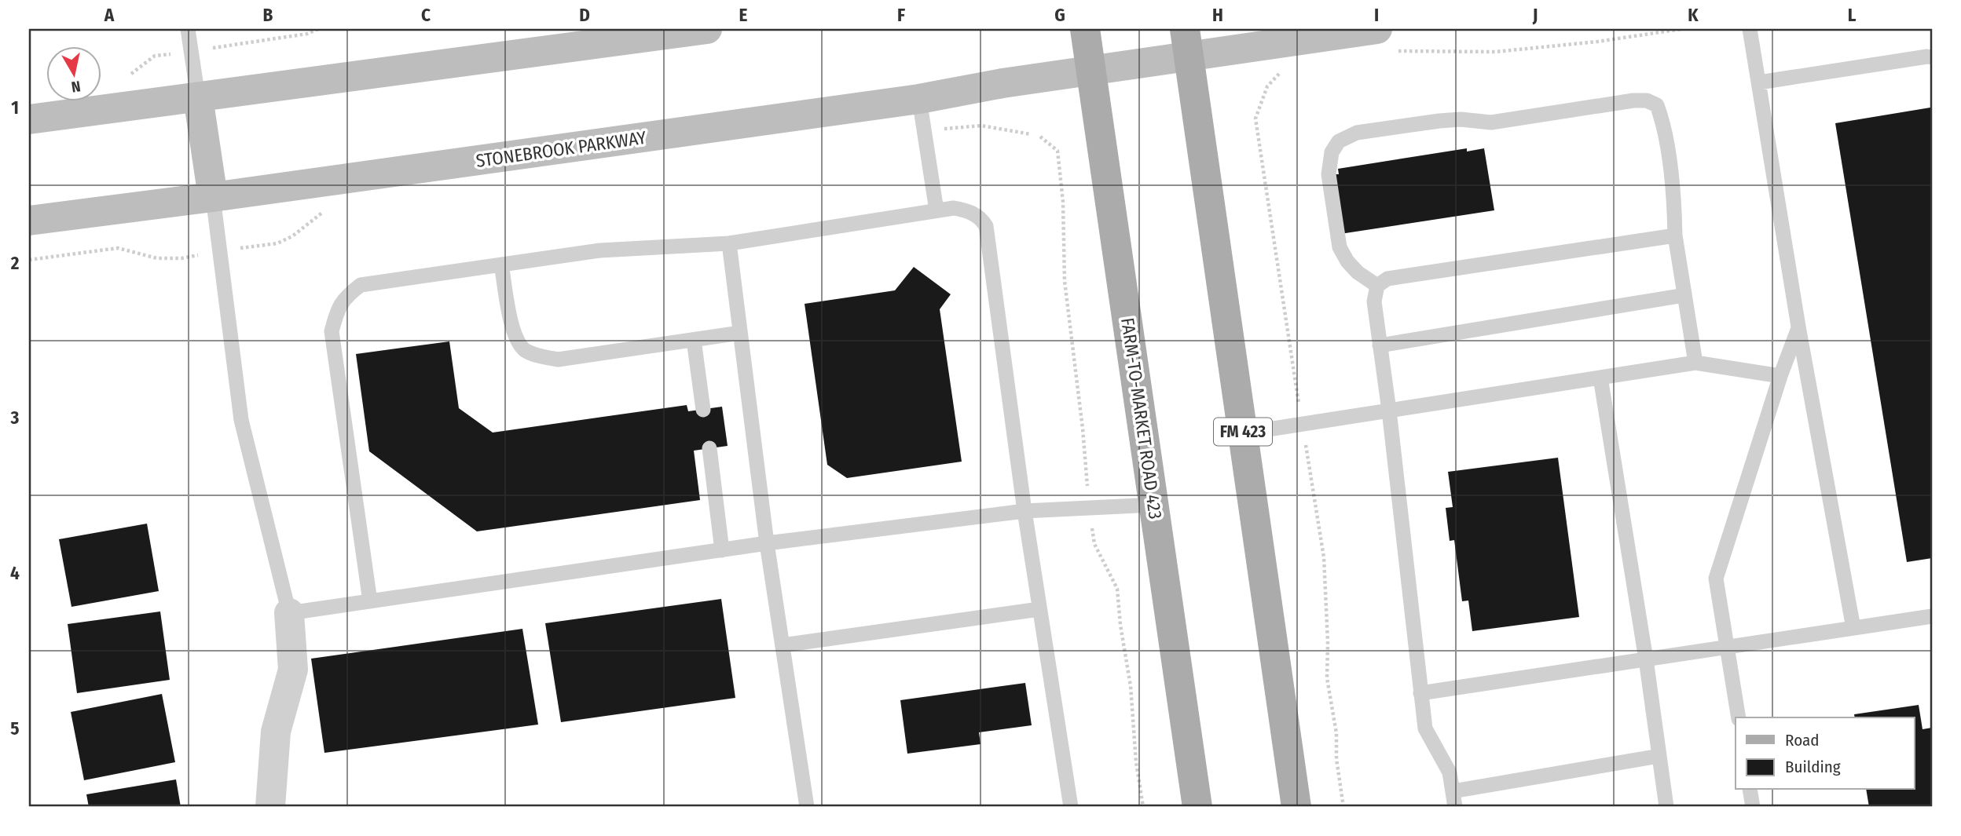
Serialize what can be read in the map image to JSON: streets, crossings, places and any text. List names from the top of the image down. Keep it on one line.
{"streets":{"main road":["STONEBROOK PARKWAY","FARM-TO-MARKET ROAD 423","FM 423"]},"crossings":[["STONEBROOK PARKWAY","FARM-TO-MARKET ROAD 423"],["STONEBROOK PARKWAY","FM 423"]],"legend":["Road","Building"],"north":"bottom","grid":{"columns":["A","B","C","D","E","F","G","H","I","J","K","L"],"rows":["1","2","3","4","5"]}}
